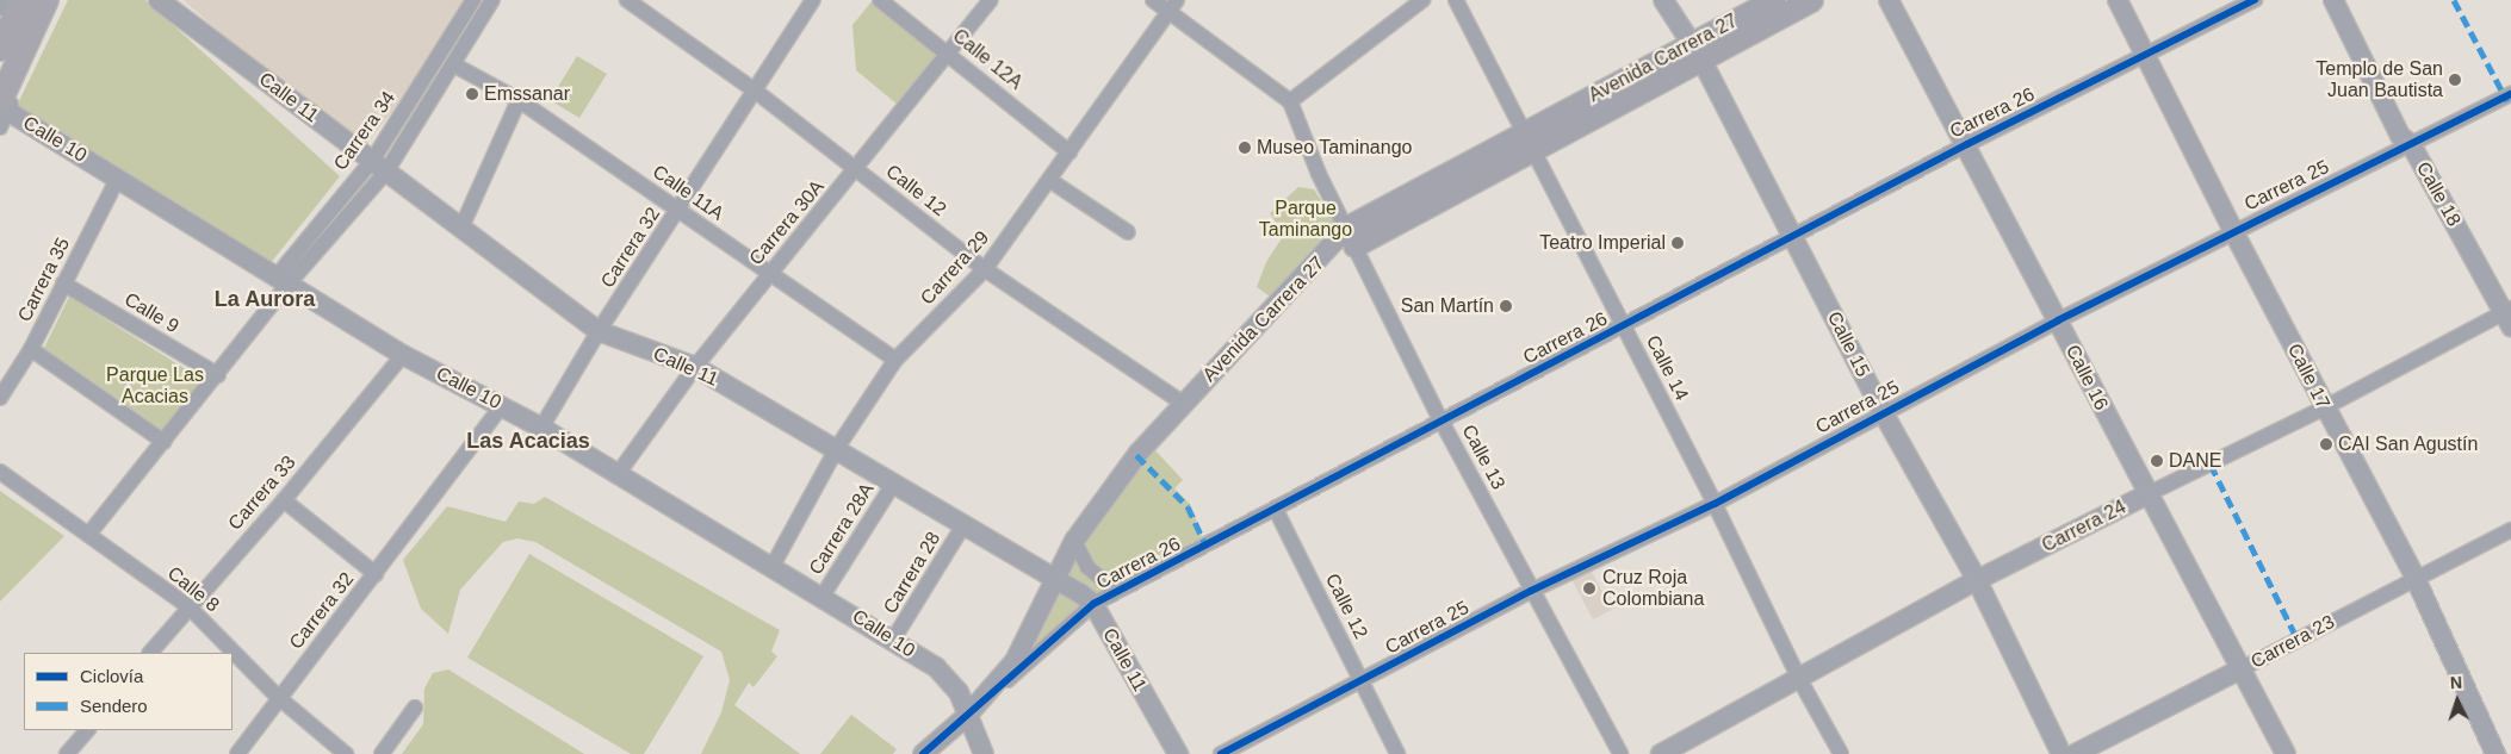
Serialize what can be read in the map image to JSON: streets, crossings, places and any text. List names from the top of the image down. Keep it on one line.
{"streets":{"main road":["Avenida Carrera 27"],"street":["Calle 12A","Calle 11","Carrera 26","Carrera 34","Calle 10","Carrera 25","Calle 12","Calle 11A","Calle 18","Carrera 30A","Carrera 32","Carrera 29","Carrera 35","Calle 9","Calle 15","Calle 14","Calle 17","Calle 16","Calle 13","Carrera 33","Carrera 24","Carrera 28A","Carrera 28","Calle 8","Carrera 23"]},"crossings":[["Avenida Carrera 27","Calle 11"],["Avenida Carrera 27","Carrera 26"],["Avenida Carrera 27","Calle 10"],["Avenida Carrera 27","Calle 12"],["Avenida Carrera 27","Calle 15"],["Avenida Carrera 27","Calle 14"],["Avenida Carrera 27","Calle 13"],["Calle 12A","Carrera 30A"],["Calle 12A","Carrera 29"],["Calle 11","Carrera 26"],["Calle 11","Carrera 34"],["Calle 11","Carrera 30A"],["Calle 11","Carrera 32"],["Calle 11","Carrera 29"],["Calle 11","Carrera 28A"],["Calle 11","Carrera 28"],["Carrera 26","Calle 10"],["Carrera 26","Calle 12"],["Carrera 26","Calle 15"],["Carrera 26","Calle 14"],["Carrera 26","Calle 17"],["Carrera 26","Calle 16"],["Carrera 26","Calle 13"],["Carrera 34","Calle 10"],["Carrera 34","Calle 9"],["Carrera 34","Calle 8"],["Calle 10","Carrera 30A"],["Calle 10","Carrera 32"],["Calle 10","Carrera 29"],["Calle 10","Carrera 35"],["Calle 10","Carrera 33"],["Calle 10","Carrera 28A"],["Calle 10","Carrera 28"],["Carrera 25","Calle 12"],["Carrera 25","Calle 18"],["Carrera 25","Calle 15"],["Carrera 25","Calle 14"],["Carrera 25","Calle 17"],["Carrera 25","Calle 16"],["Carrera 25","Calle 13"],["Calle 12","Carrera 30A"],["Calle 12","Carrera 32"],["Calle 12","Carrera 29"],["Calle 11A","Carrera 30A"],["Calle 11A","Carrera 32"],["Calle 11A","Carrera 29"],["Calle 18","Carrera 24"],["Carrera 32","Calle 8"],["Carrera 35","Calle 9"],["Calle 15","Carrera 24"],["Calle 14","Carrera 24"],["Calle 17","Carrera 24"],["Calle 17","Carrera 23"],["Calle 16","Carrera 24"],["Calle 16","Carrera 23"],["Carrera 33","Calle 8"]],"districts":["La Aurora","Las Acacias"],"parks":["Parque Taminango","Parque Las Acacias"],"places":["Templo de San Juan Bautista","Emssanar","Museo Taminango","Teatro Imperial","San Martín","CAI San Agustín","DANE","Cruz Roja Colombiana"],"legend":["Ciclovía","Sendero"],"north":"top"}
